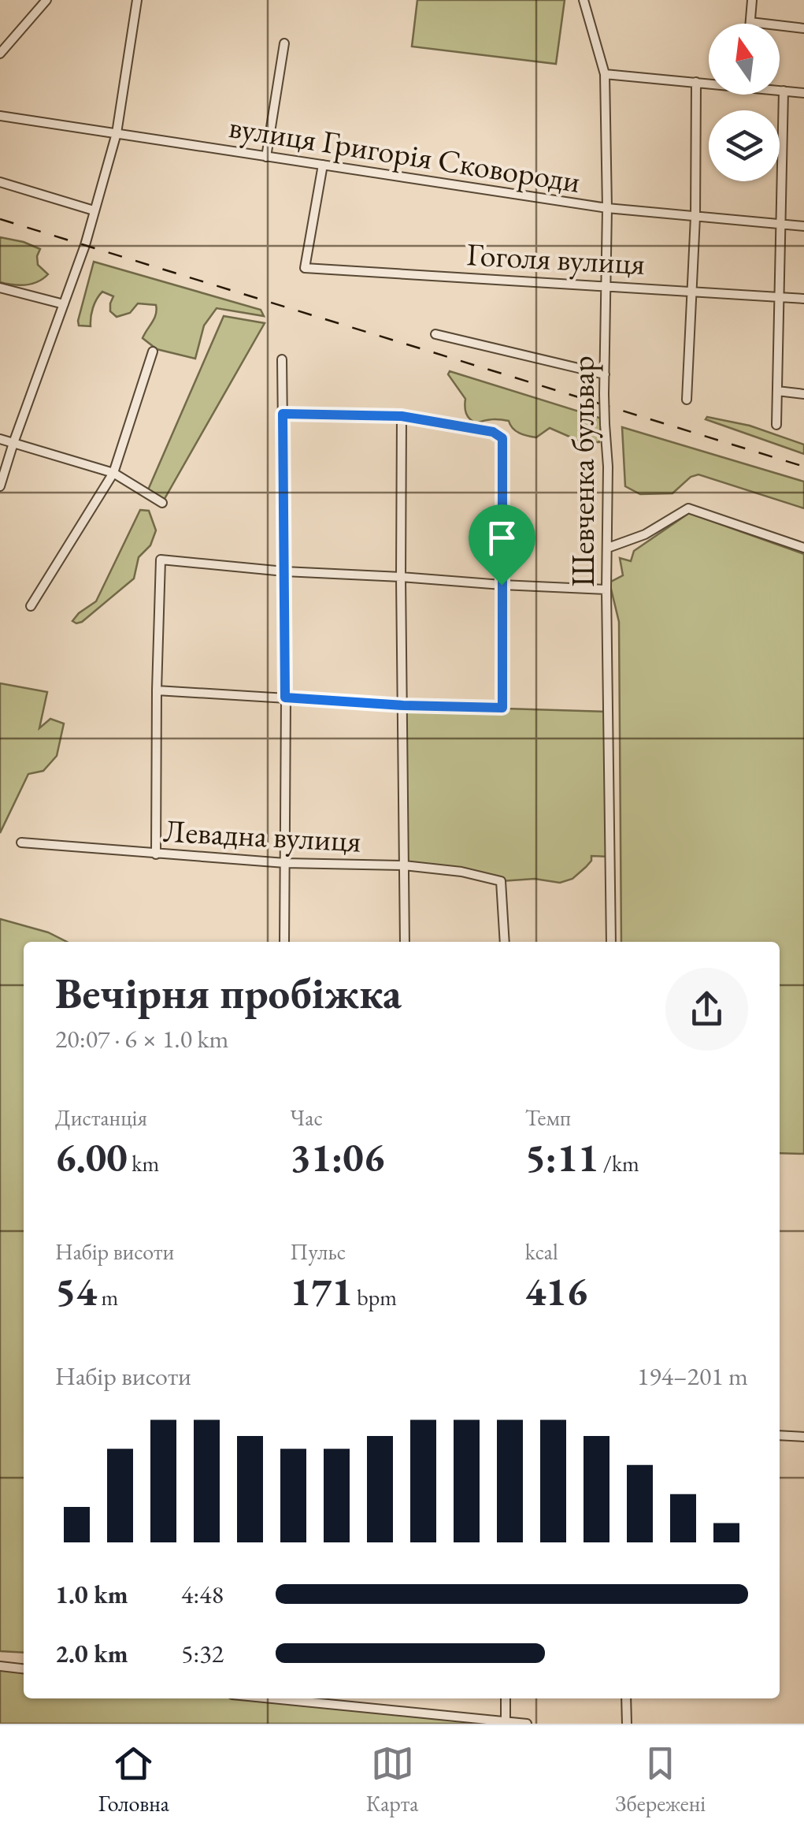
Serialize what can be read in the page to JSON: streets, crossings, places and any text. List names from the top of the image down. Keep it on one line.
{"streets":{"street":["вулиця Григорія Сковороди","Гоголя вулиця","Шевченка бульвар","Левадна вулиця"]},"crossings":[["вулиця Григорія Сковороди","Гоголя вулиця"],["вулиця Григорія Сковороди","Шевченка бульвар"],["Гоголя вулиця","Шевченка бульвар"]],"north":"top","page":{"heading":["Вечірня пробіжка","20:07 · 6 × 1.0 km"],"stats":[["Дистанція","6.00 km"],["Час","31:06"],["Темп","5:11 /km"],["Набір висоти","54 m"],["Пульс","171 bpm"],["kcal","416"]],"chart":["Набір висоти","194–201 m"],"list":[{"name":"1.0 km","note":"4:48"},{"name":"2.0 km","note":"5:32"}],"tabs":["Головна","Карта","Збережені"]}}
